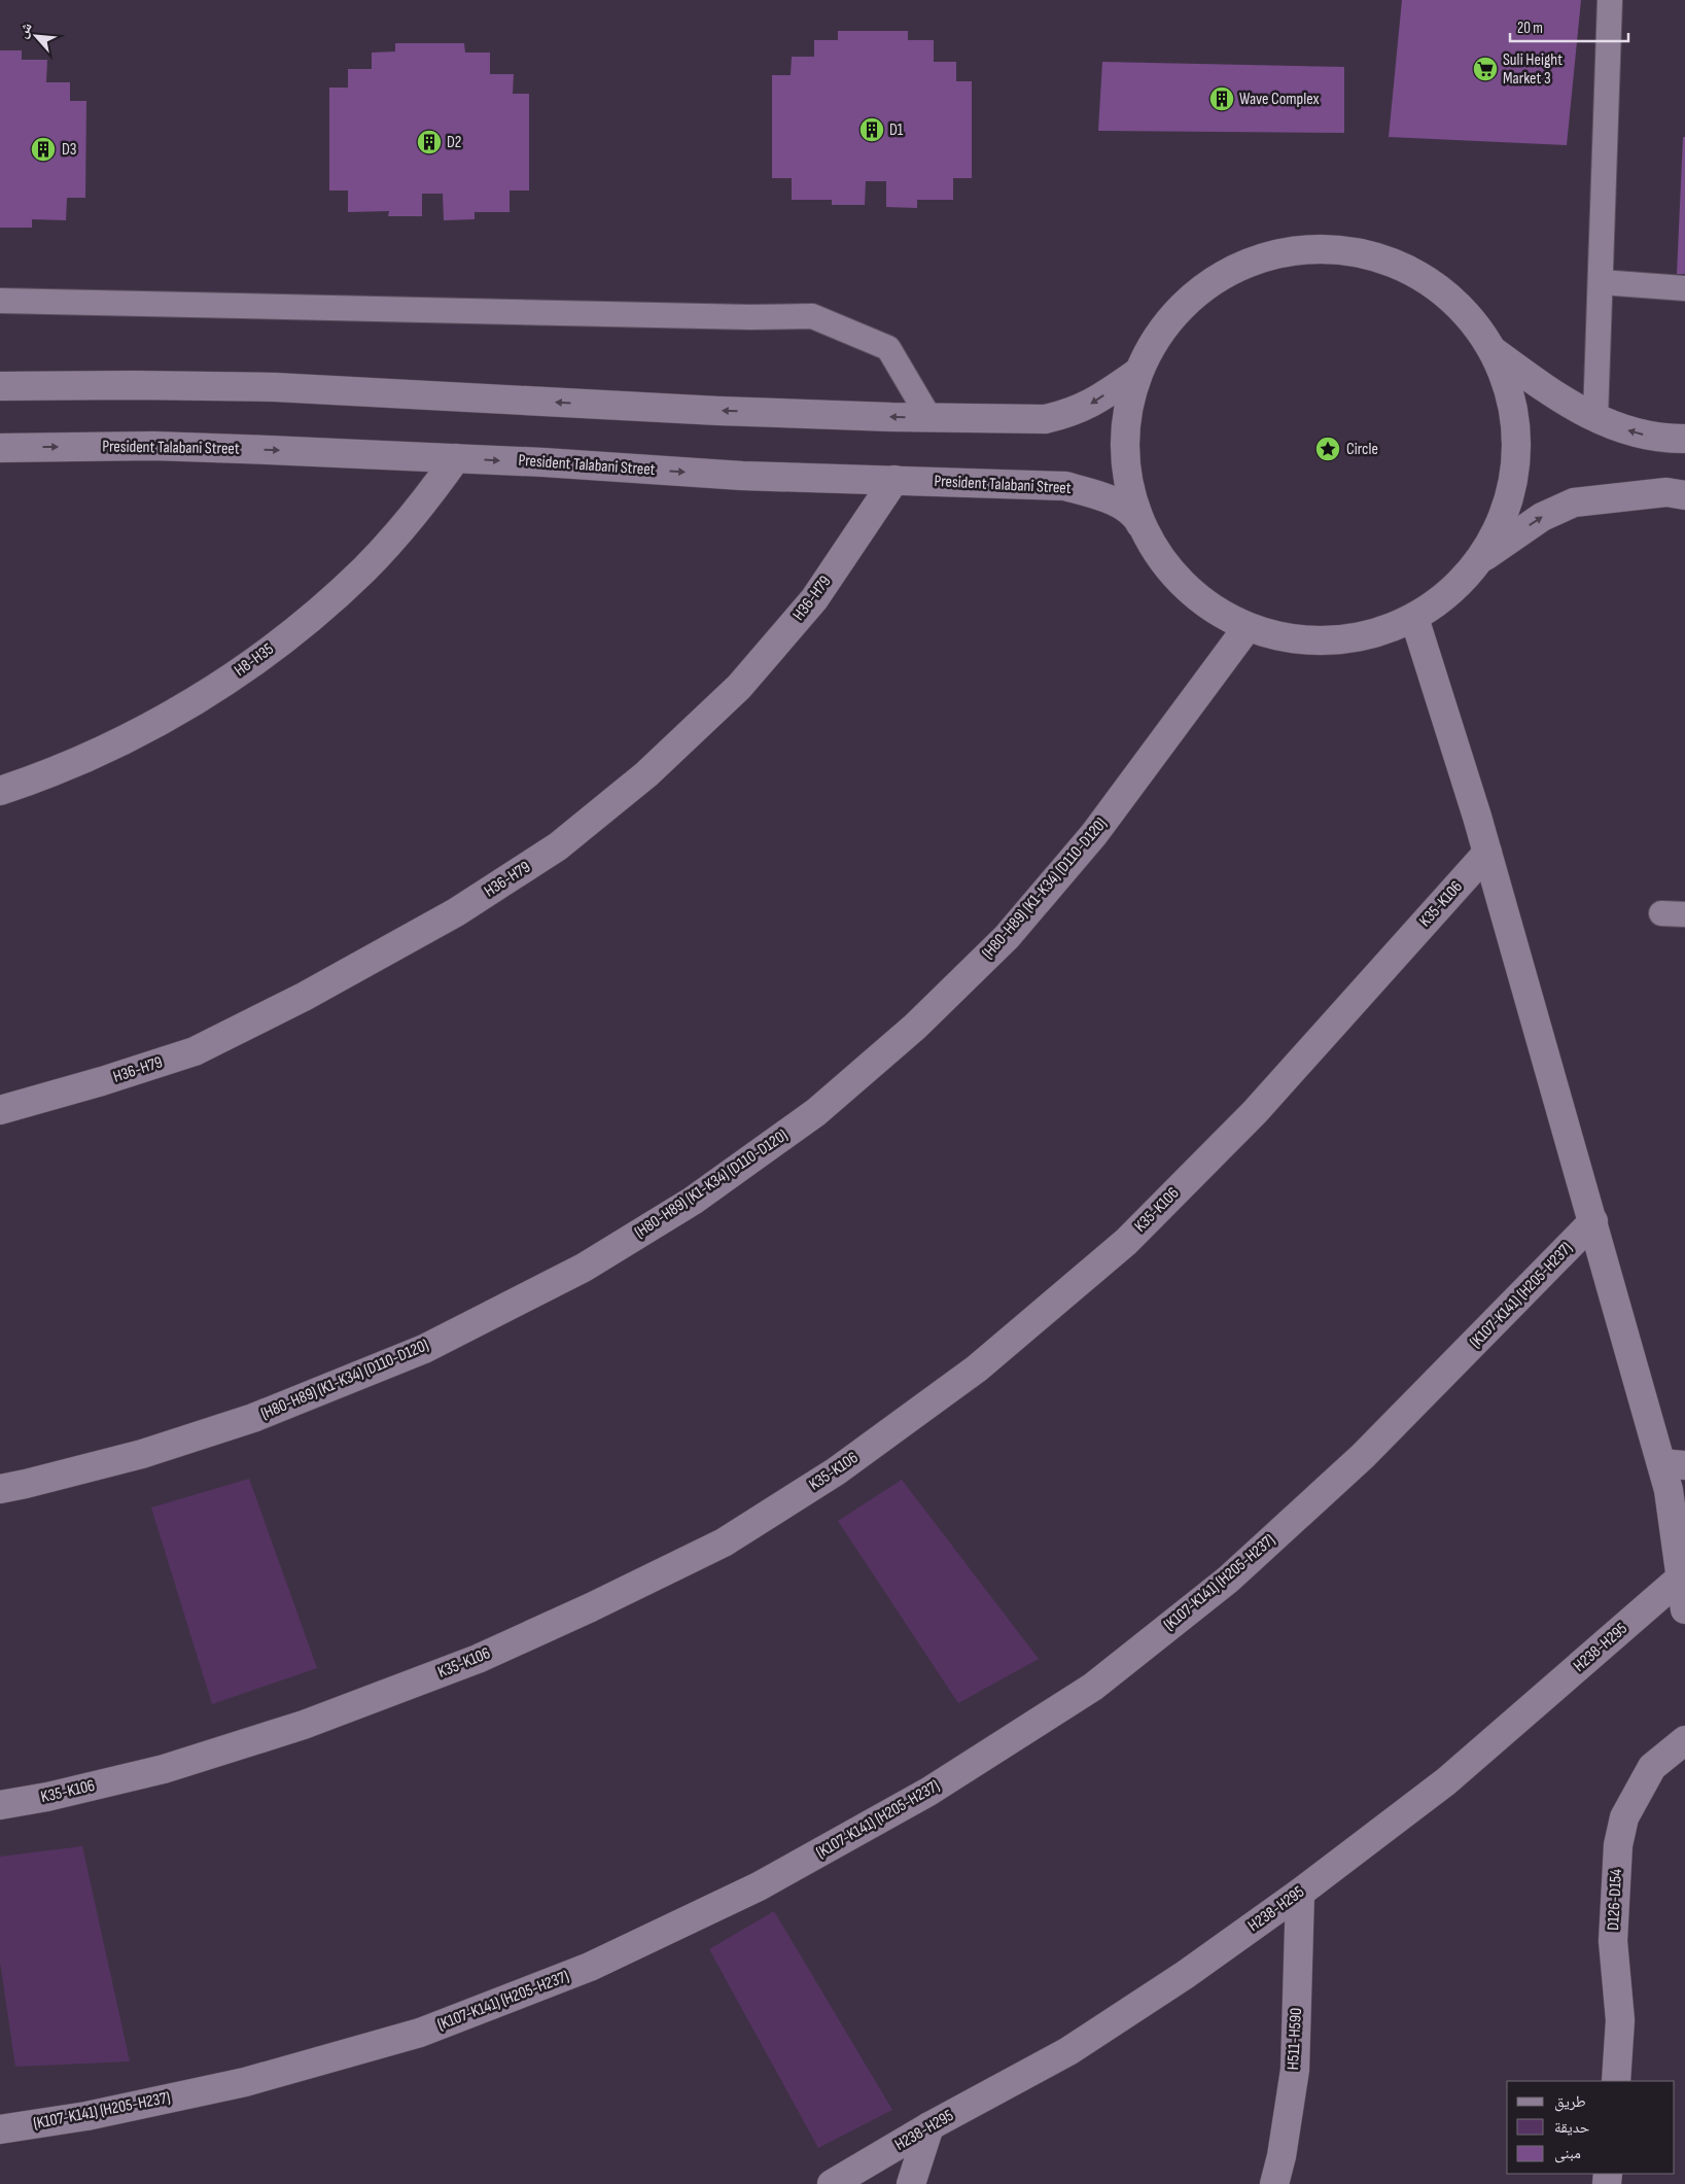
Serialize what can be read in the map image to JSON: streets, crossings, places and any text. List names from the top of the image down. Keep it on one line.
{"streets":{"street":["President Talabani Street","H36-H79","H8-H35","(H80-H89) (K1-K34) (D110-D120)","K35-K106","(K107-K141) (H205-H237)","H238-H295","D126-D154","H511-H590"]},"crossings":[["President Talabani Street","H36-H79"],["President Talabani Street","H8-H35"],["H238-H295","H511-H590"]],"places":{"supermarket":["Suli Height Market 3"],"building":["Wave Complex","D1","D2","D3"],"place":["Circle"]},"legend":["طريق","حديقة","مبنى"],"scale_bar":"20 m","north":"top left"}
